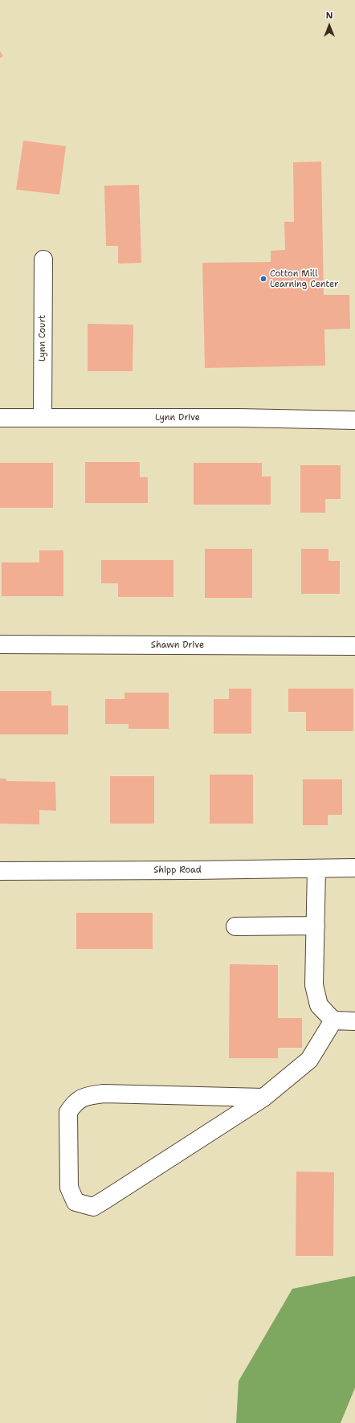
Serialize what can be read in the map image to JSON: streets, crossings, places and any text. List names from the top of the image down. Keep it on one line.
{"streets":{"street":["Lynn Court","Lynn Drive","Shawn Drive","Shipp Road"]},"crossings":[["Lynn Court","Lynn Drive"]],"places":["Cotton Mill Learning Center"],"north":"top"}
